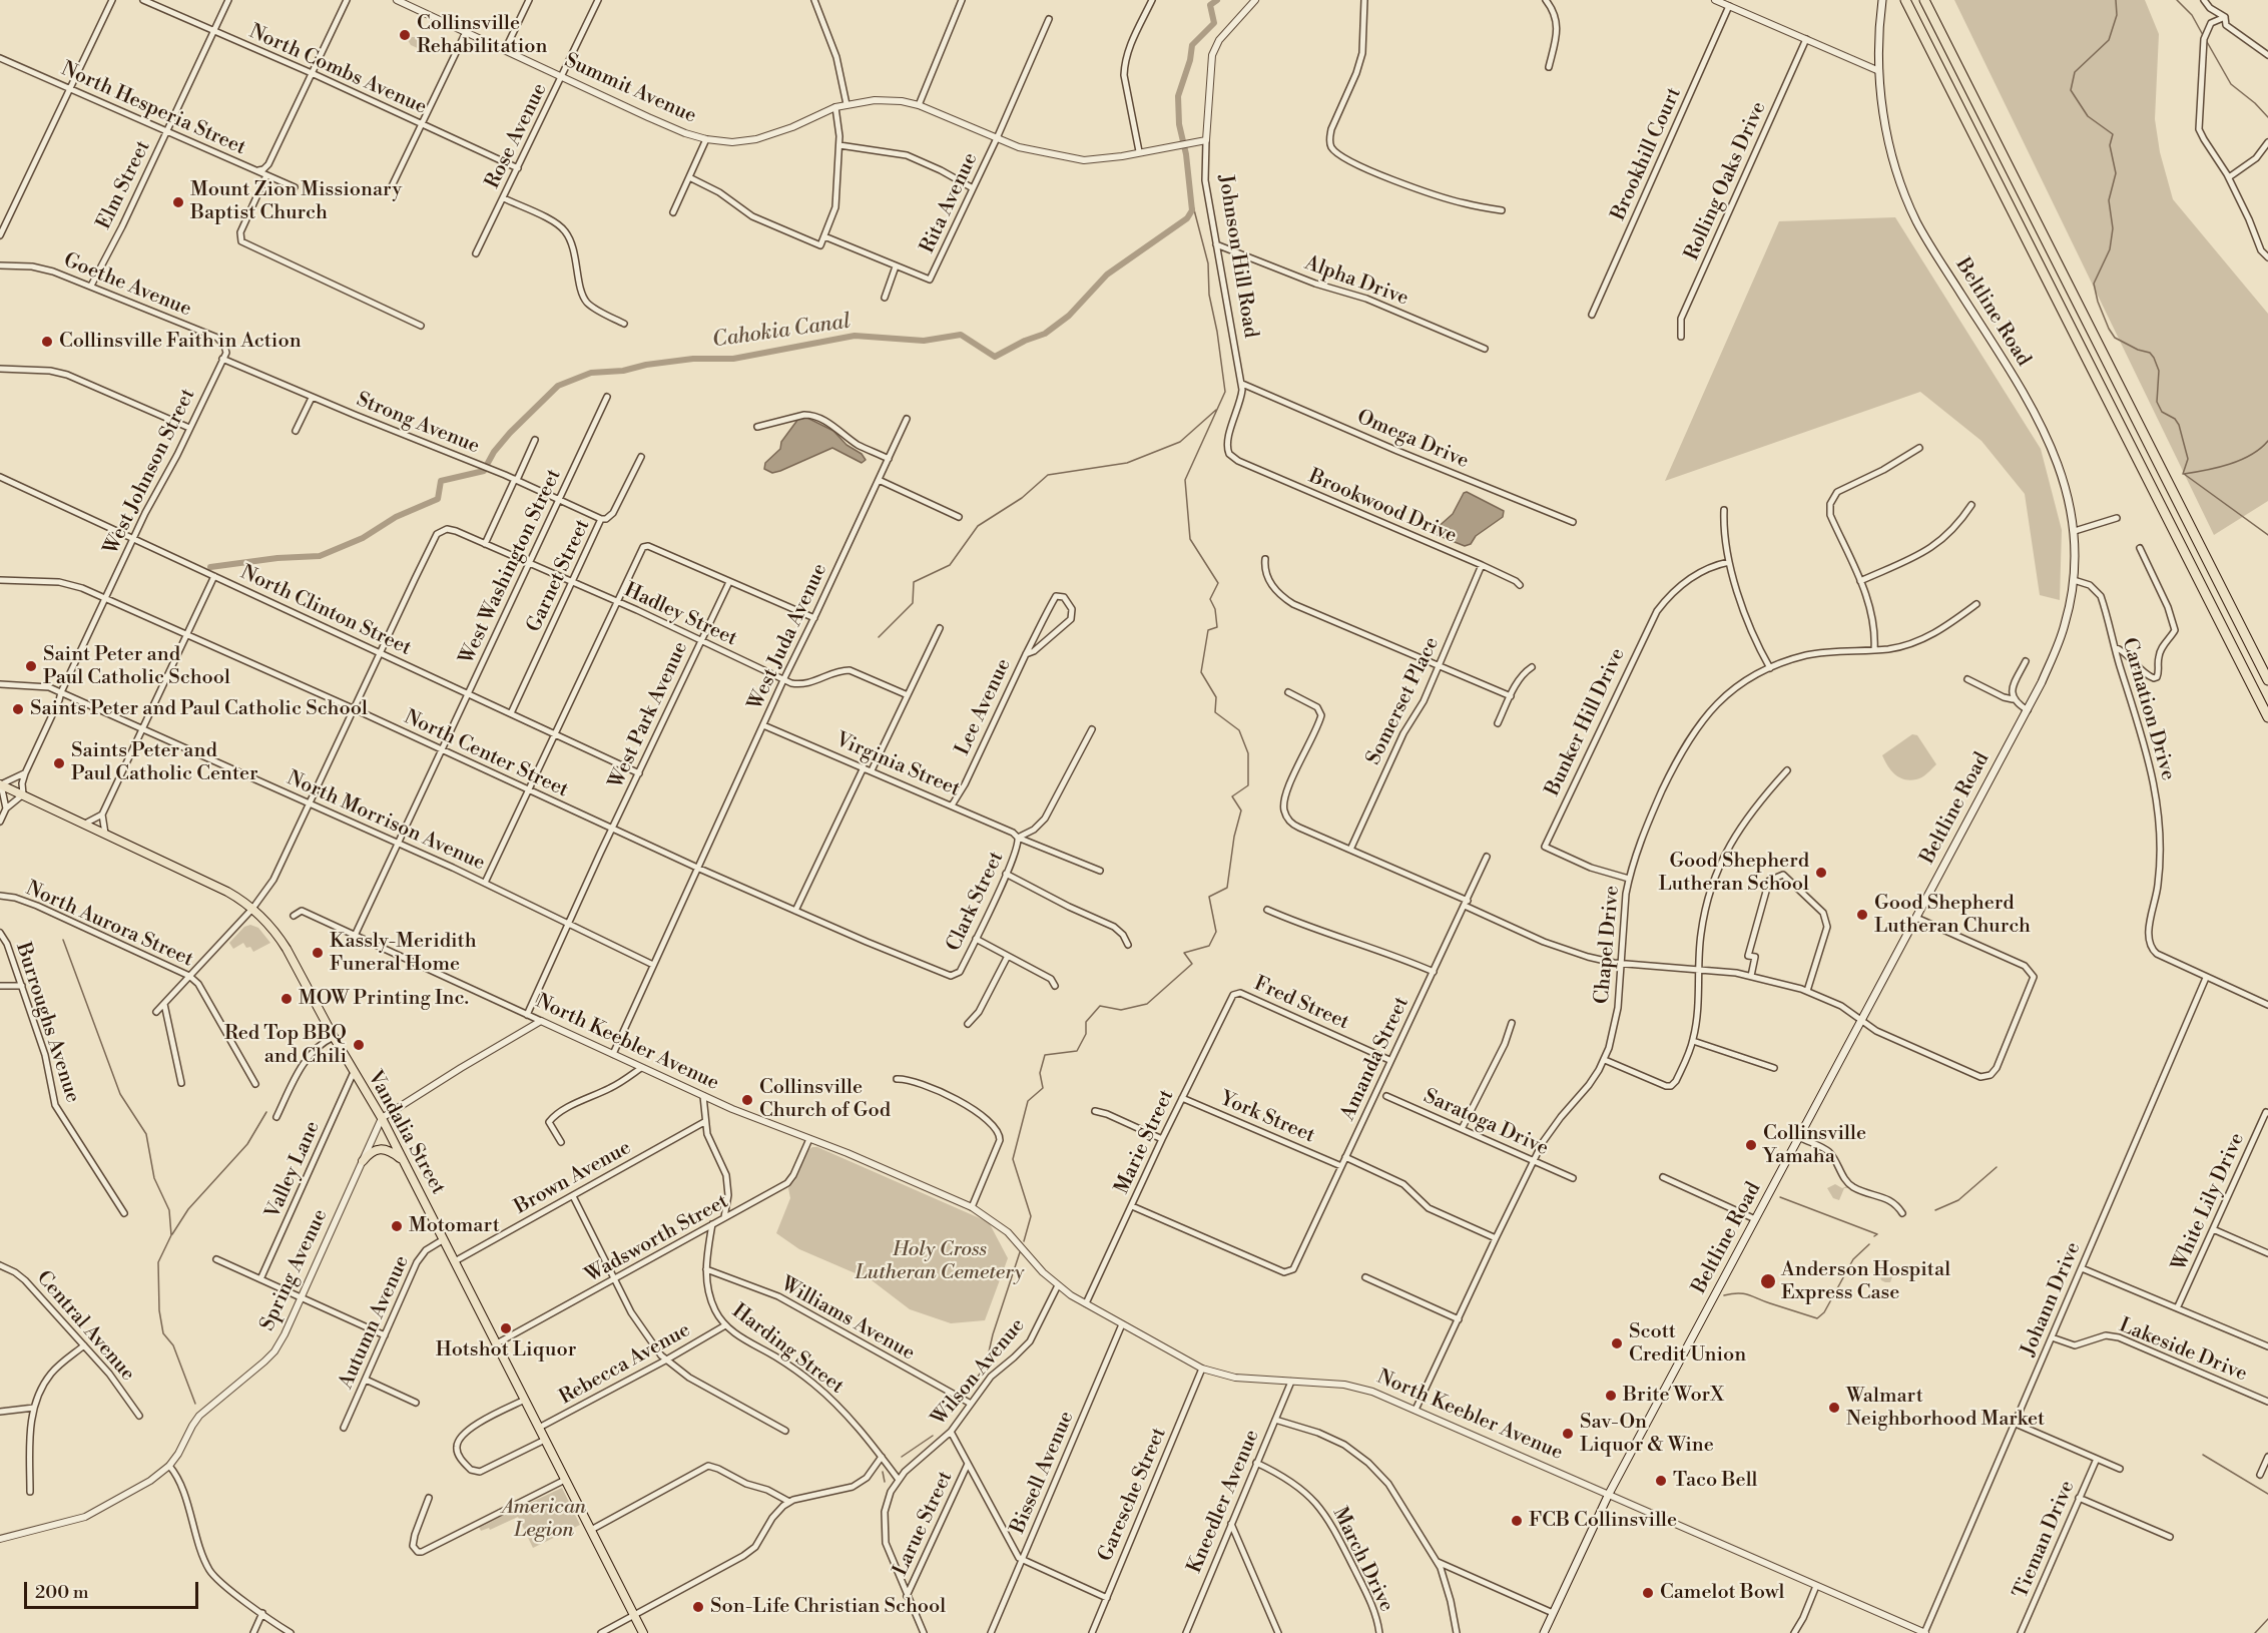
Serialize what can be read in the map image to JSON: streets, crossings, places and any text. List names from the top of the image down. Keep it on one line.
{"streets":{"main road":["Beltline Road","Vandalia Street"],"street":["North Combs Avenue","Summit Avenue","North Hesperia Street","Rose Avenue","Brookhill Court","Rolling Oaks Drive","Elm Street","Rita Avenue","Johnson Hill Road","Alpha Drive","Goethe Avenue","Strong Avenue","Omega Drive","West Johnson Street","Brookwood Drive","West Washington Street","Garnet Street","North Clinton Street","Hadley Street","West Juda Avenue","Somerset Place","Lee Avenue","Carnation Drive","West Park Avenue","Bunker Hill Drive","North Center Street","Virginia Street","North Morrison Avenue","Clark Street","North Aurora Street","Chapel Drive","Fred Street","Burroughs Avenue","North Keebler Avenue","Amanda Street","York Street","Saratoga Drive","Marie Street","Valley Lane","Brown Avenue","White Lily Drive","Wadsworth Street","Spring Avenue","Johann Drive","Williams Avenue","Autumn Avenue","Central Avenue","Harding Street","Lakeside Drive","Rebecca Avenue","Wilson Avenue","Bissell Avenue","Garesche Street","Kneedler Avenue","Larue Street","Tieman Drive","March Drive"]},"crossings":[["North Combs Avenue","Rose Avenue"],["North Combs Avenue","Elm Street"],["Summit Avenue","Rose Avenue"],["Summit Avenue","Rita Avenue"],["Summit Avenue","Johnson Hill Road"],["North Hesperia Street","Elm Street"],["Elm Street","Goethe Avenue"],["Johnson Hill Road","Alpha Drive"],["Johnson Hill Road","Omega Drive"],["Johnson Hill Road","Brookwood Drive"],["Goethe Avenue","Strong Avenue"],["Goethe Avenue","West Johnson Street"],["Beltline Road","Carnation Drive"],["Beltline Road","North Keebler Avenue"],["Strong Avenue","West Johnson Street"],["Strong Avenue","West Washington Street"],["Strong Avenue","Garnet Street"],["West Johnson Street","North Clinton Street"],["West Johnson Street","North Center Street"],["West Johnson Street","North Morrison Avenue"],["West Johnson Street","Vandalia Street"],["Brookwood Drive","Somerset Place"],["West Washington Street","North Clinton Street"],["West Washington Street","Hadley Street"],["West Washington Street","North Center Street"],["West Washington Street","North Morrison Avenue"],["West Washington Street","North Keebler Avenue"],["Garnet Street","North Clinton Street"],["Garnet Street","Hadley Street"],["North Clinton Street","Hadley Street"],["North Clinton Street","West Park Avenue"],["Hadley Street","West Juda Avenue"],["Hadley Street","West Park Avenue"],["West Juda Avenue","North Center Street"],["West Juda Avenue","Virginia Street"],["West Juda Avenue","North Morrison Avenue"],["West Juda Avenue","North Keebler Avenue"],["Lee Avenue","Virginia Street"],["Carnation Drive","Johann Drive"],["West Park Avenue","North Center Street"],["West Park Avenue","North Morrison Avenue"],["West Park Avenue","North Keebler Avenue"],["Bunker Hill Drive","Chapel Drive"],["North Center Street","Clark Street"],["Virginia Street","Clark Street"],["Chapel Drive","North Keebler Avenue"],["Chapel Drive","Saratoga Drive"],["Fred Street","Amanda Street"],["Fred Street","Marie Street"],["North Keebler Avenue","Marie Street"],["North Keebler Avenue","Wadsworth Street"],["North Keebler Avenue","Johann Drive"],["North Keebler Avenue","Wilson Avenue"],["North Keebler Avenue","Bissell Avenue"],["North Keebler Avenue","Garesche Street"],["North Keebler Avenue","Kneedler Avenue"],["Amanda Street","York Street"],["Amanda Street","Marie Street"],["York Street","Marie Street"],["Vandalia Street","Valley Lane"],["Vandalia Street","Brown Avenue"],["Vandalia Street","Wadsworth Street"],["Vandalia Street","Spring Avenue"],["Vandalia Street","Autumn Avenue"],["Vandalia Street","Rebecca Avenue"],["Wadsworth Street","Harding Street"],["Johann Drive","Lakeside Drive"],["Williams Avenue","Harding Street"],["Williams Avenue","Wilson Avenue"],["Harding Street","Rebecca Avenue"],["Harding Street","Wilson Avenue"],["Wilson Avenue","Larue Street"],["Kneedler Avenue","March Drive"]],"water":["Cahokia Canal"],"parks":["Holy Cross Lutheran Cemetery","American Legion"],"places":["Collinsville Rehabilitation","Mount Zion Missionary Baptist Church","Collinsville Faith in Action","Saint Peter and Paul Catholic School","Saints Peter and Paul Catholic School","Saints Peter and Paul Catholic Center","Good Shepherd Lutheran School","Good Shepherd Lutheran Church","Kassly-Meridith Funeral Home","MOW Printing Inc.","Red Top BBQ and Chili","Collinsville Church of God","Collinsville Yamaha","Motomart","Anderson Hospital Express Case","Hotshot Liquor","Scott Credit Union","Brite WorX","Walmart Neighborhood Market","Sav-On Liquor & Wine","Taco Bell","FCB Collinsville","Camelot Bowl","Son-Life Christian School"],"scale_bar":"200 m"}
